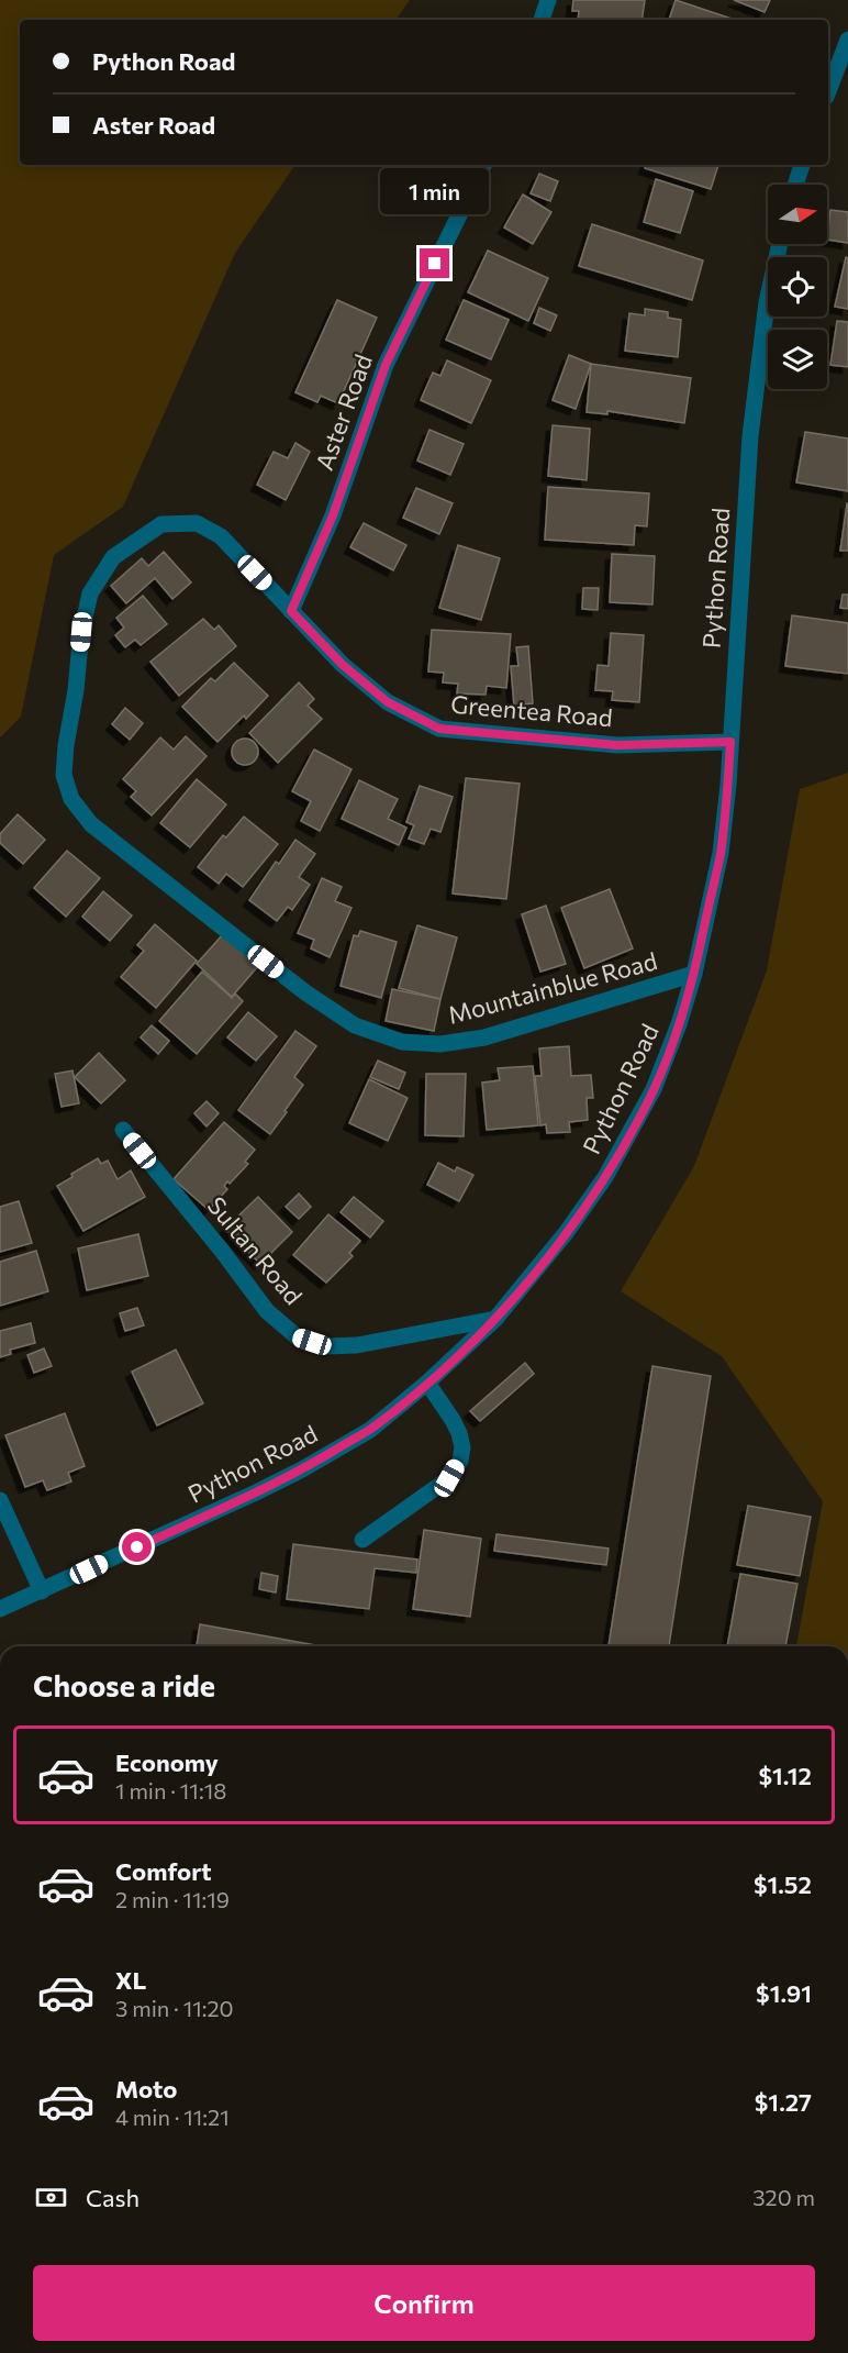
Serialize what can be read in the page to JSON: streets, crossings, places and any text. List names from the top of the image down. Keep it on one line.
{"streets":{"street":["Aster Road","Python Road","Greentea Road","Mountainblue Road","Sultan Road"]},"crossings":[["Aster Road","Greentea Road"],["Python Road","Greentea Road"],["Python Road","Mountainblue Road"],["Python Road","Sultan Road"],["Greentea Road","Mountainblue Road"]],"north":"right","page":{"banner":["Python Road","Aster Road"],"bubble":"1 min","heading":"Choose a ride","list":[{"name":"Economy","note":"1 min · 11:18","value":"$1.12"},{"name":"Comfort","note":"2 min · 11:19","value":"$1.52"},{"name":"XL","note":"3 min · 11:20","value":"$1.91"},{"name":"Moto","note":"4 min · 11:21","value":"$1.27"}],"pay":["Cash","320 m"],"buttons":"Confirm"}}
